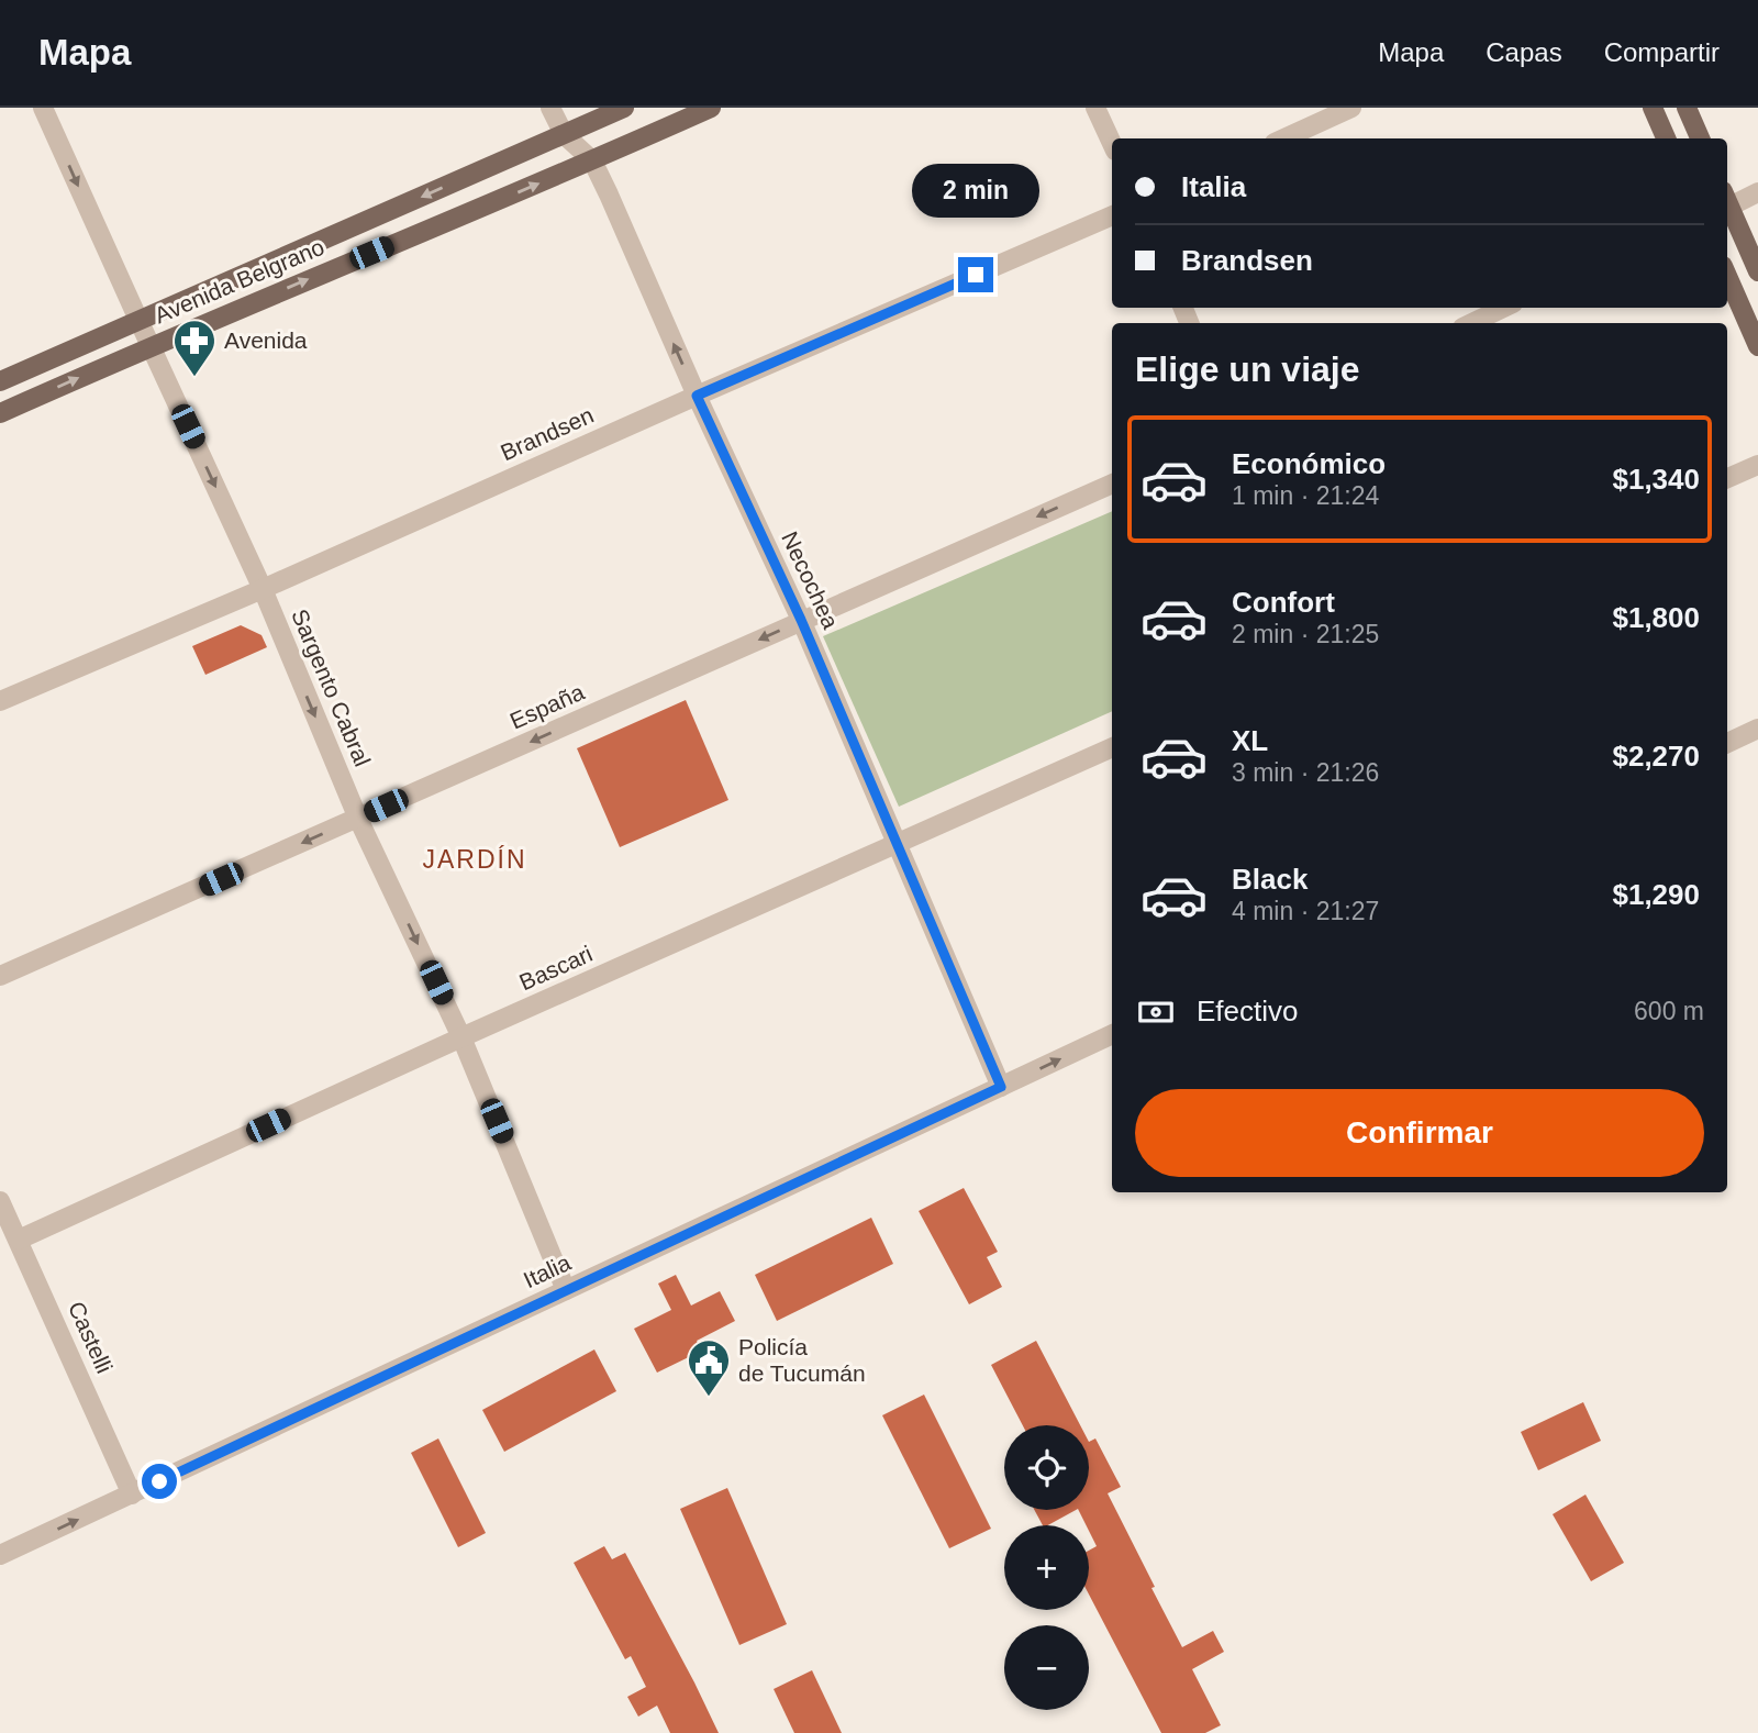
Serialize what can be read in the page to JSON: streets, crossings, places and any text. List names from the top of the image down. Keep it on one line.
{"streets":{"main road":["Avenida Belgrano"],"street":["Brandsen","Necochea","Sargento Cabral","España","Bascari","Italia","Castelli"]},"crossings":[["Avenida Belgrano","Necochea"],["Avenida Belgrano","Sargento Cabral"],["Brandsen","Necochea"],["Brandsen","Sargento Cabral"],["Necochea","España"],["Necochea","Bascari"],["Necochea","Italia"],["Sargento Cabral","España"],["Sargento Cabral","Bascari"],["Sargento Cabral","Italia"],["Bascari","Castelli"],["Italia","Castelli"]],"one_way":["Sargento Cabral","España"],"districts":["JARDÍN"],"places":{"pharmacy":["Avenida"],"public building":["Policía de Tucumán"]},"page":{"header":"Mapa","nav":["Mapa","Capas","Compartir"],"banner":["Italia","Brandsen"],"bubble":"2 min","heading":"Elige un viaje","list":[{"name":"Económico","note":"1 min · 21:24","value":"$1,340"},{"name":"Confort","note":"2 min · 21:25","value":"$1,800"},{"name":"XL","note":"3 min · 21:26","value":"$2,270"},{"name":"Black","note":"4 min · 21:27","value":"$1,290"}],"pay":["Efectivo","600 m"],"buttons":"Confirmar","map_buttons":["+","−"]}}
